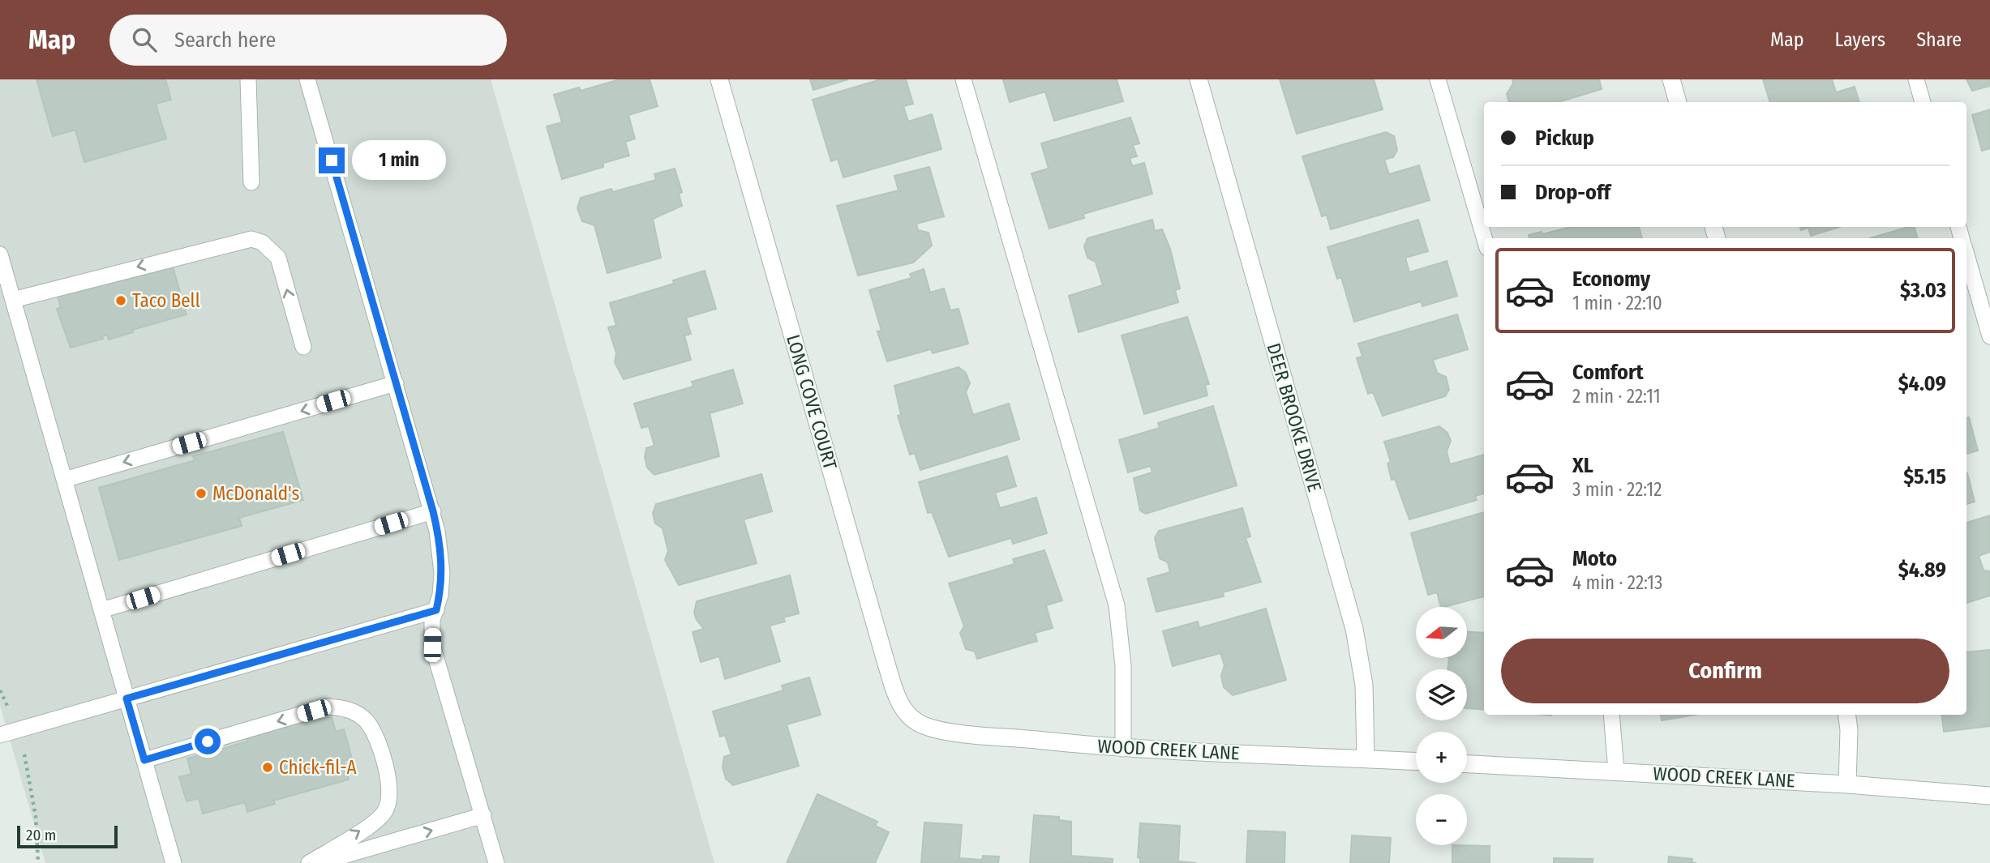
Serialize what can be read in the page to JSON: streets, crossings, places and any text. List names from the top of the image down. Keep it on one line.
{"streets":{"street":["LONG COVE COURT","DEER BROOKE DRIVE","WOOD CREEK LANE"]},"crossings":[["LONG COVE COURT","WOOD CREEK LANE"],["DEER BROOKE DRIVE","WOOD CREEK LANE"]],"places":["Taco Bell","McDonald's","Chick-fil-A"],"scale_bar":"20 m","north":"left","page":{"header":"Map","search":"Search here","nav":["Map","Layers","Share"],"banner":["Pickup","Drop-off"],"bubble":"1 min","list":[{"name":"Economy","note":"1 min · 22:10","value":"$3.03"},{"name":"Comfort","note":"2 min · 22:11","value":"$4.09"},{"name":"XL","note":"3 min · 22:12","value":"$5.15"},{"name":"Moto","note":"4 min · 22:13","value":"$4.89"}],"map_buttons":["+","−"],"buttons":"Confirm","scale":"20 m"}}
